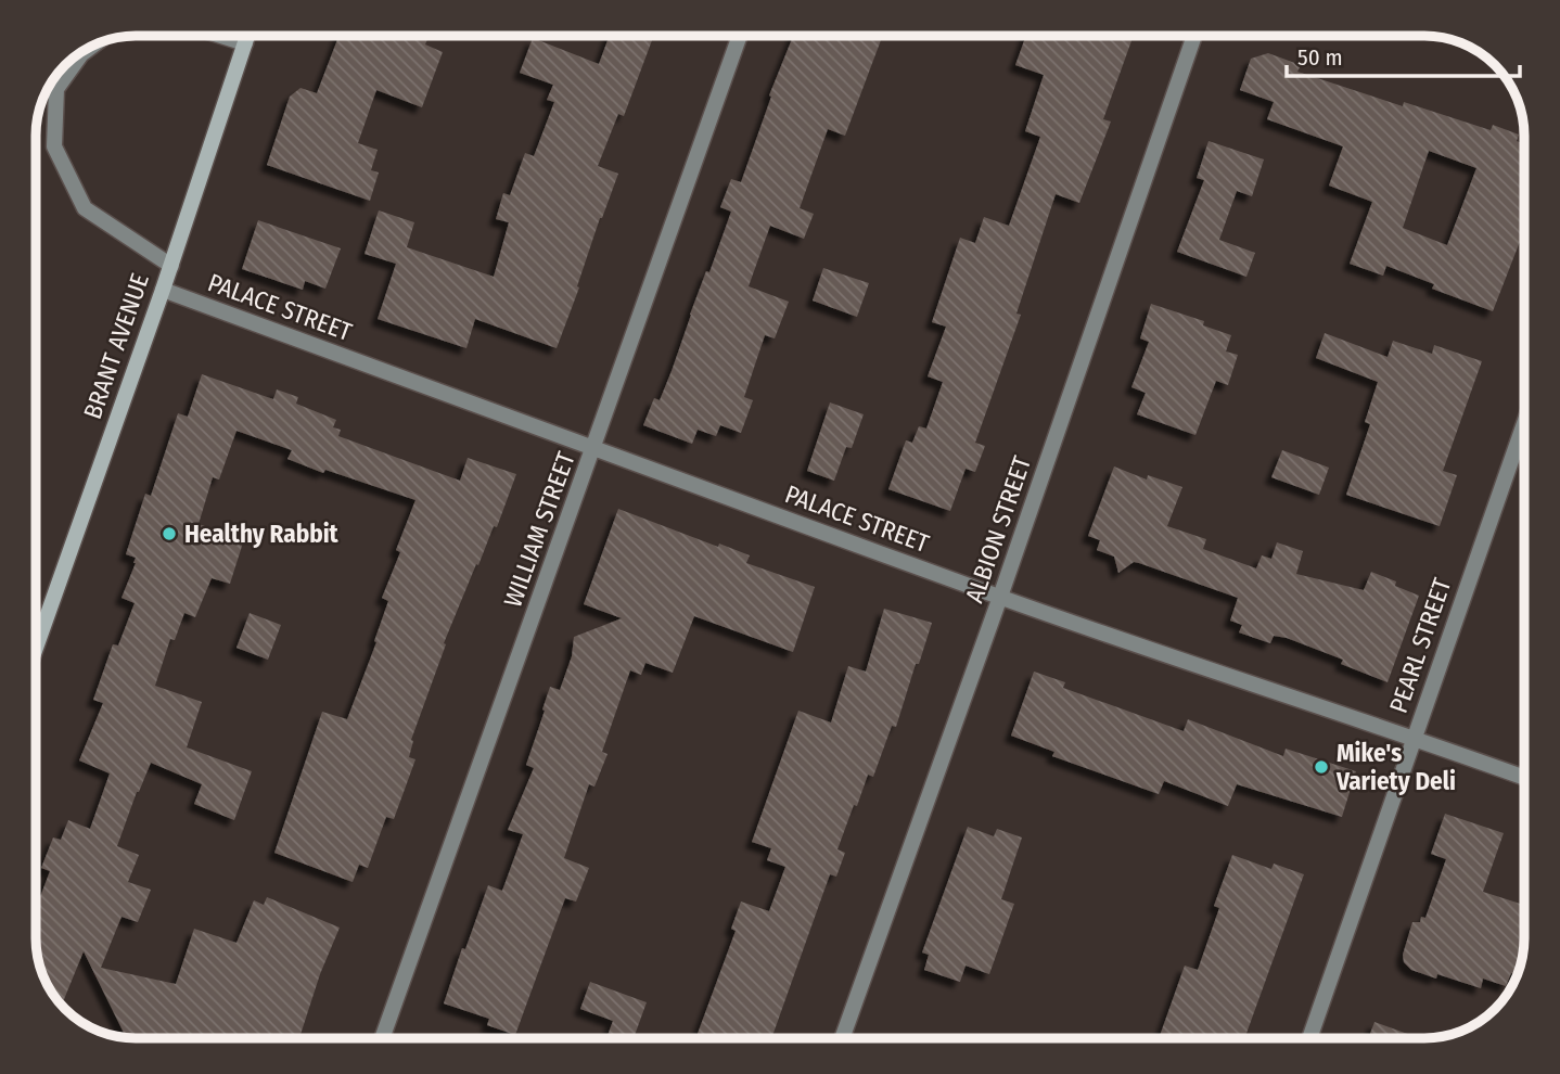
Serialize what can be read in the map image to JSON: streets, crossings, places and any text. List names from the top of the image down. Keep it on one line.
{"streets":{"main road":["BRANT AVENUE"],"street":["PALACE STREET","WILLIAM STREET","ALBION STREET","PEARL STREET"]},"crossings":[["PALACE STREET","BRANT AVENUE"],["PALACE STREET","WILLIAM STREET"],["PALACE STREET","ALBION STREET"],["PALACE STREET","PEARL STREET"]],"places":["Healthy Rabbit","Mike's Variety Deli"],"scale_bar":"50 m"}
